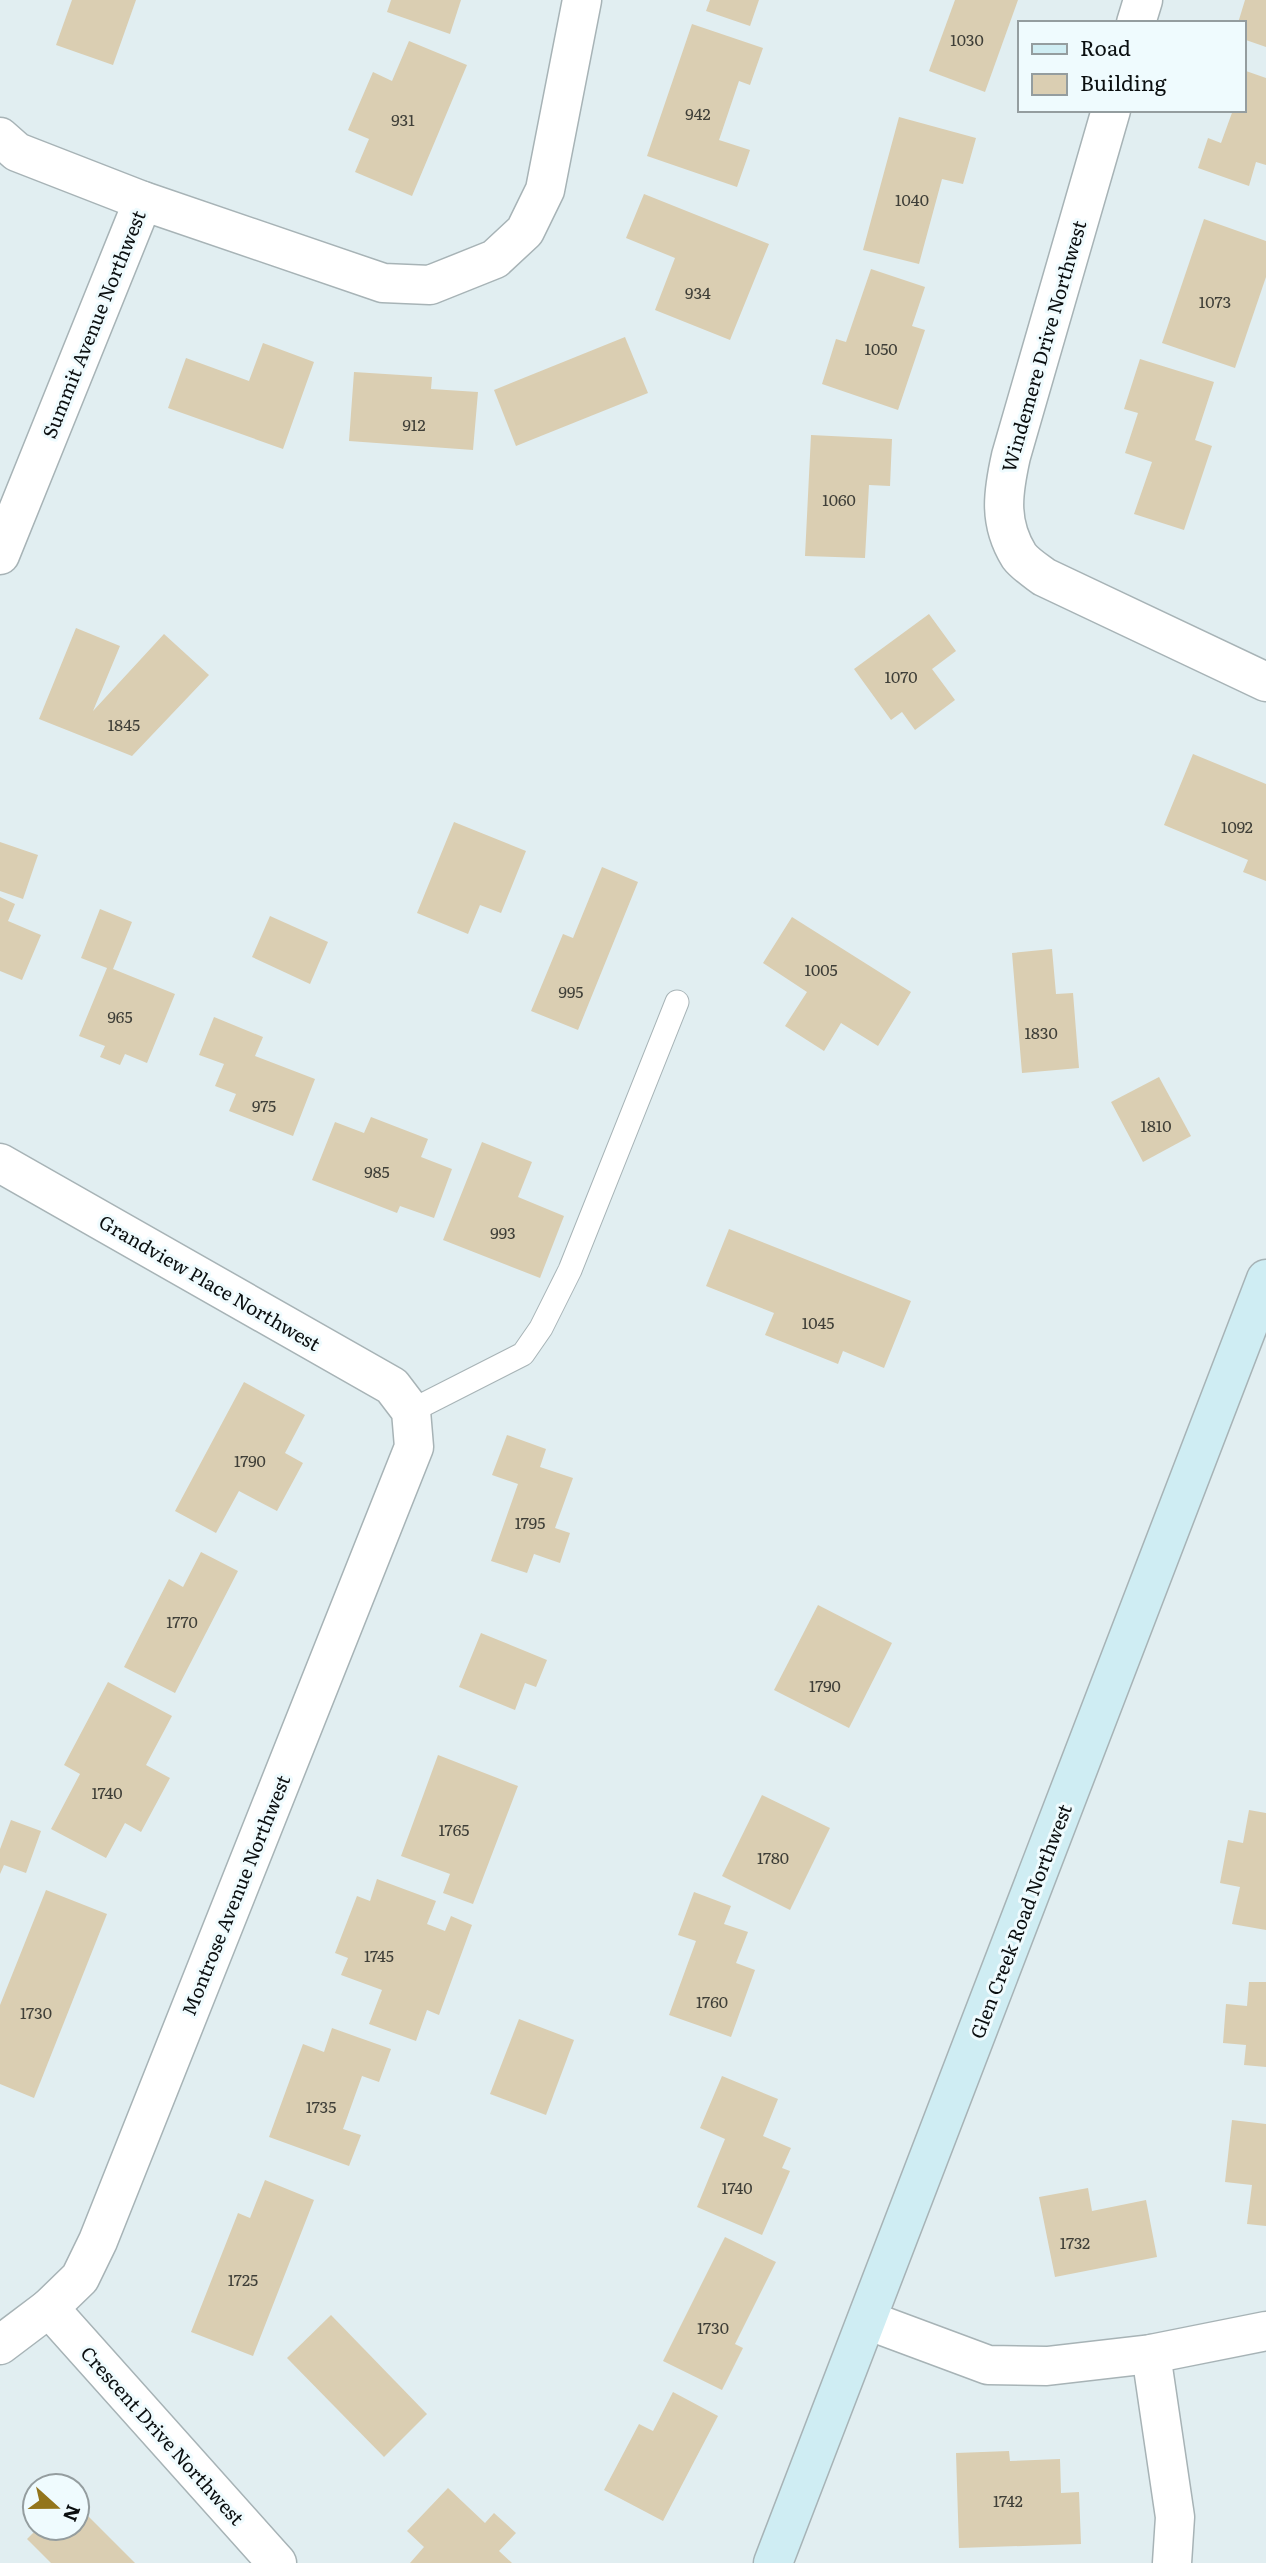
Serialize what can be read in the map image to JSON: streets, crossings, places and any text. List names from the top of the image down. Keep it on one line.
{"streets":{"main road":["Glen Creek Road Northwest"],"street":["Summit Avenue Northwest","Windemere Drive Northwest","Grandview Place Northwest","Montrose Avenue Northwest","Crescent Drive Northwest"]},"crossings":[["Grandview Place Northwest","Montrose Avenue Northwest"],["Montrose Avenue Northwest","Crescent Drive Northwest"]],"house_numbers":["1030","942","931","1040","934","1073","1050","912","1060","1070","1845","1092","1005","995","965","1830","975","1810","985","993","1045","1790","1795","1770","1790","1740","1765","1780","1745","1760","1730","1735","1740","1732","1725","1730","1742"],"legend":["Road","Building"],"north":"right"}
